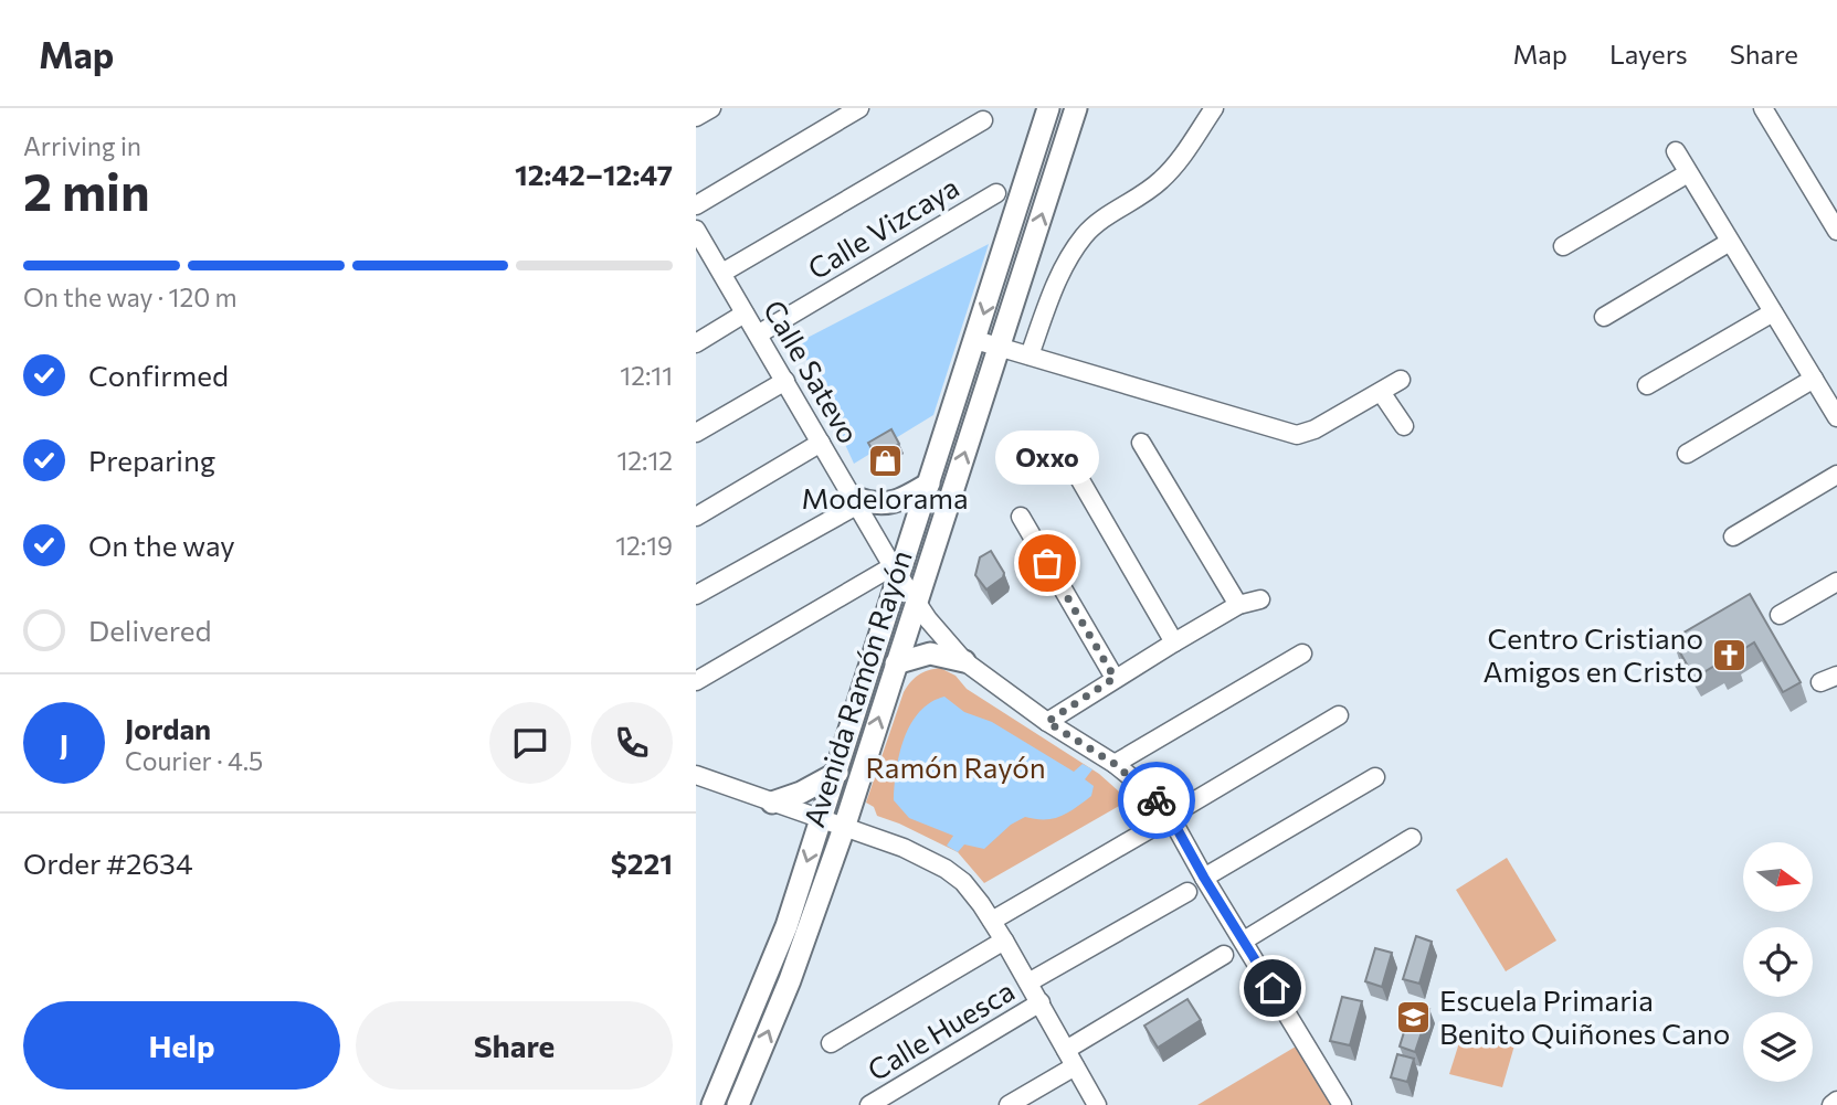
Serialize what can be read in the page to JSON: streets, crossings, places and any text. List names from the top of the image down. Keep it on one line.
{"streets":{"main road":["Avenida Ramón Rayón"],"street":["Calle Vizcaya","Calle Satevo","Calle Huesca"]},"crossings":[["Calle Vizcaya","Calle Satevo"],["Calle Satevo","Avenida Ramón Rayón"]],"parks":["Ramón Rayón"],"places":{"shop":["Modelorama"],"other":["Oxxo"],"church":["Centro Cristiano Amigos en Cristo"],"school or university":["Escuela Primaria Benito Quiñones Cano"]},"north":"right","page":{"header":"Map","nav":["Map","Layers","Share"],"heading":["2 min","Arriving in","12:42–12:47"],"panel":["Jordan","Courier · 4.5","Order #2634","$221"],"bar":"On the way · 120 m","list":[["Confirmed","12:11"],["Preparing","12:12"],["On the way","12:19"],"Delivered"],"bubble":"Oxxo","round":"J","buttons":["Help","Share"]}}
